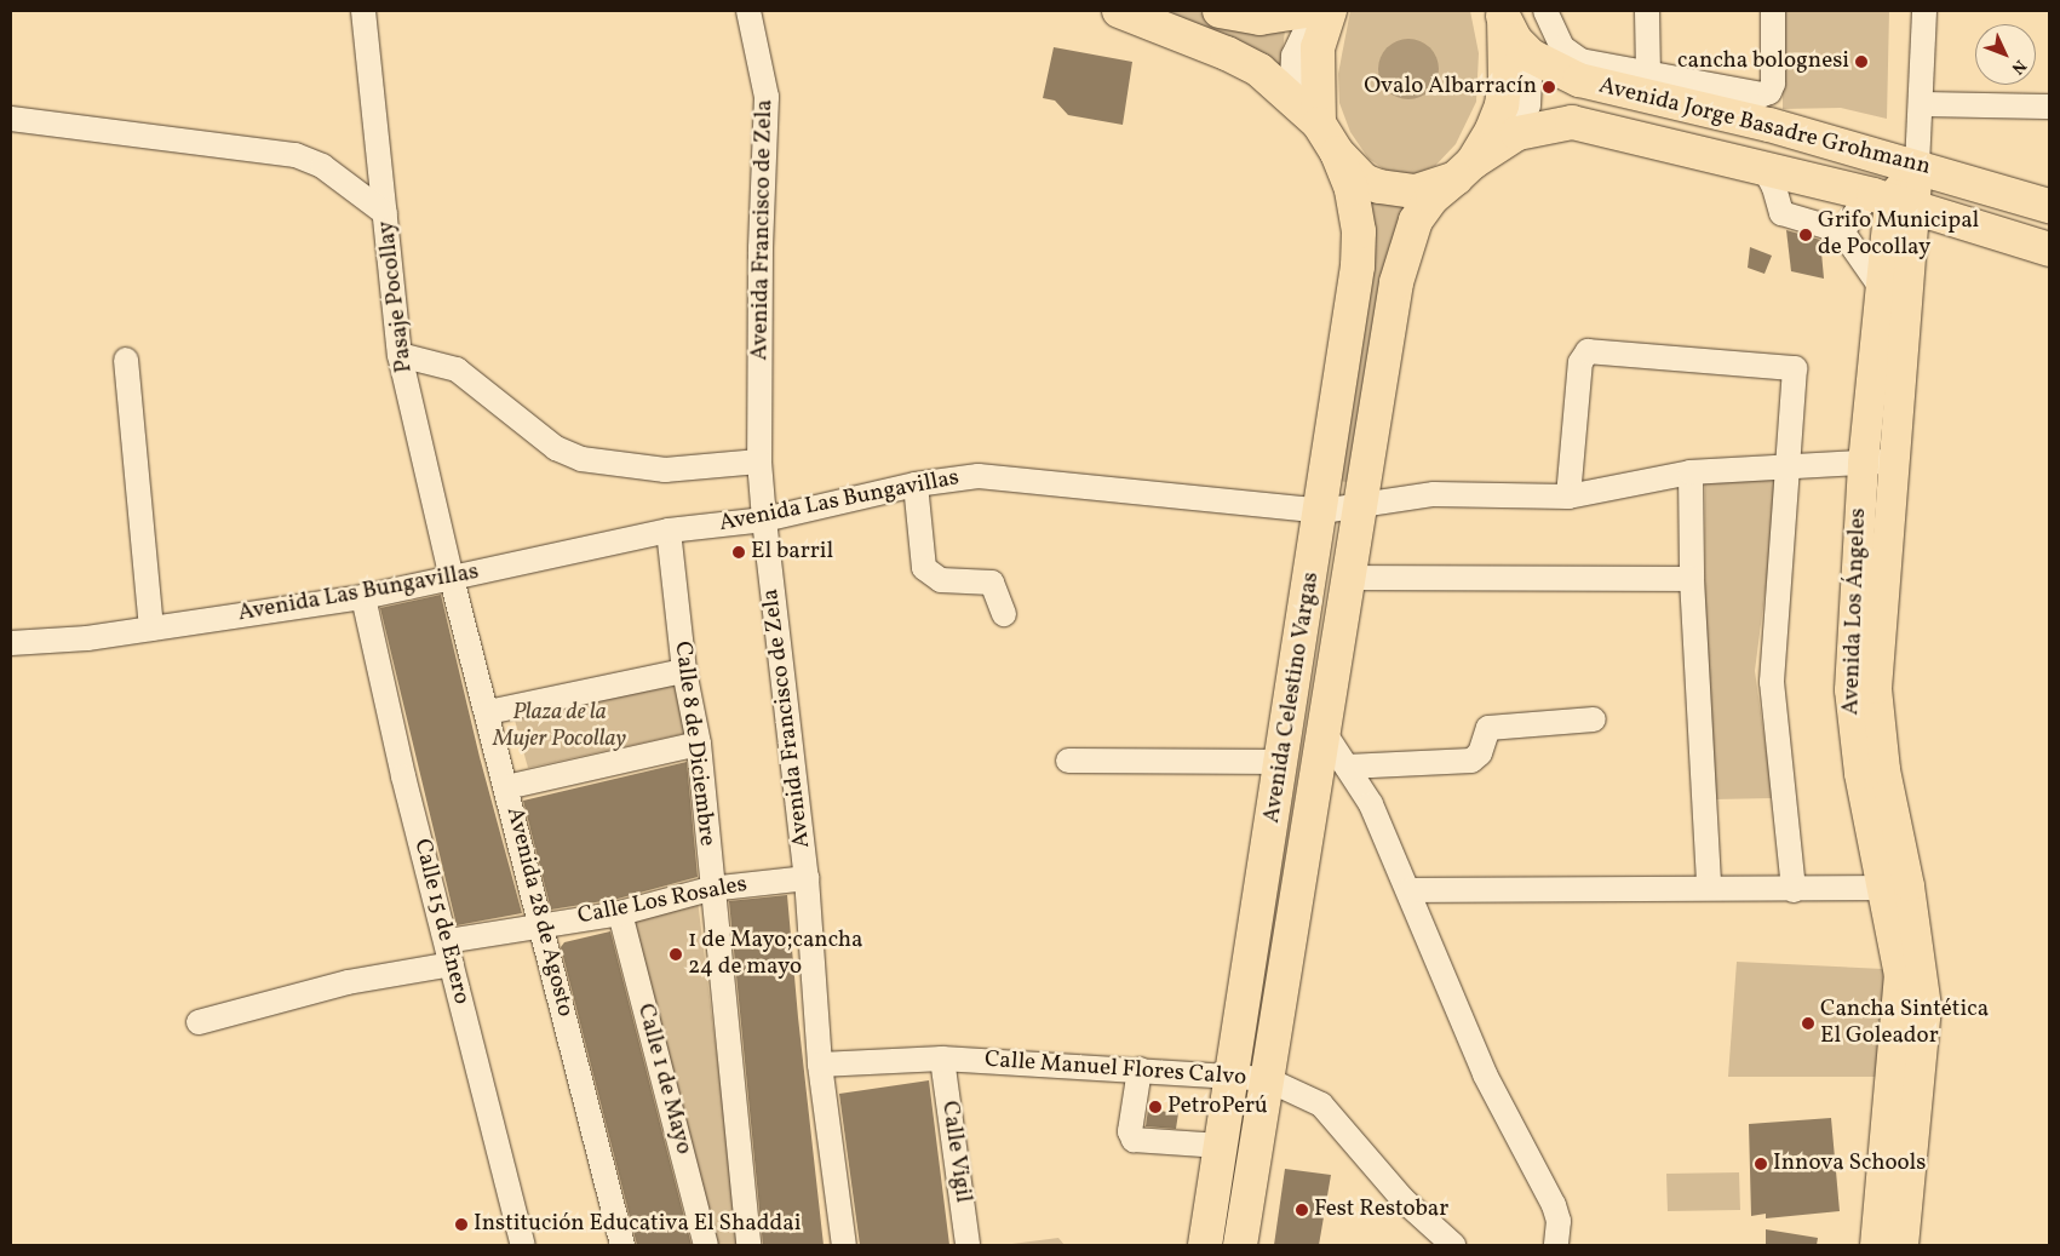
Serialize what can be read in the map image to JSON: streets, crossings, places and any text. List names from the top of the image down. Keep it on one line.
{"streets":{"highway":["Avenida Jorge Basadre Grohmann","Avenida Celestino Vargas"],"main road":["Avenida Los Ángeles"],"street":["Avenida Francisco de Zela","Pasaje Pocollay","Avenida Las Bungavillas","Calle 8 de Diciembre","Calle Los Rosales","Avenida 28 de Agosto","Calle 15 de Enero","Calle Manuel Flores Calvo","Calle 1 de Mayo","Calle Vigil"]},"crossings":[["Avenida Jorge Basadre Grohmann","Avenida Los Ángeles"],["Avenida Jorge Basadre Grohmann","Avenida Celestino Vargas"],["Avenida Francisco de Zela","Avenida Las Bungavillas"],["Avenida Francisco de Zela","Calle Los Rosales"],["Avenida Francisco de Zela","Calle Manuel Flores Calvo"],["Pasaje Pocollay","Avenida Las Bungavillas"],["Pasaje Pocollay","Avenida 28 de Agosto"],["Avenida Las Bungavillas","Avenida Los Ángeles"],["Avenida Las Bungavillas","Avenida Celestino Vargas"],["Avenida Las Bungavillas","Calle 8 de Diciembre"],["Avenida Las Bungavillas","Avenida 28 de Agosto"],["Avenida Las Bungavillas","Calle 15 de Enero"],["Avenida Celestino Vargas","Calle Manuel Flores Calvo"],["Calle 8 de Diciembre","Calle Los Rosales"],["Calle Los Rosales","Avenida 28 de Agosto"],["Calle Los Rosales","Calle 15 de Enero"],["Calle Los Rosales","Calle 1 de Mayo"],["Calle Manuel Flores Calvo","Calle Vigil"]],"parks":["Plaza de la Mujer Pocollay"],"places":["cancha bolognesi","Ovalo Albarracín","Grifo Municipal de Pocollay","El barril","1 de Mayo;cancha 24 de mayo","Cancha Sintética El Goleador","PetroPerú","Innova Schools","Fest Restobar","Institución Educativa El Shaddai"],"north":"bottom right"}
